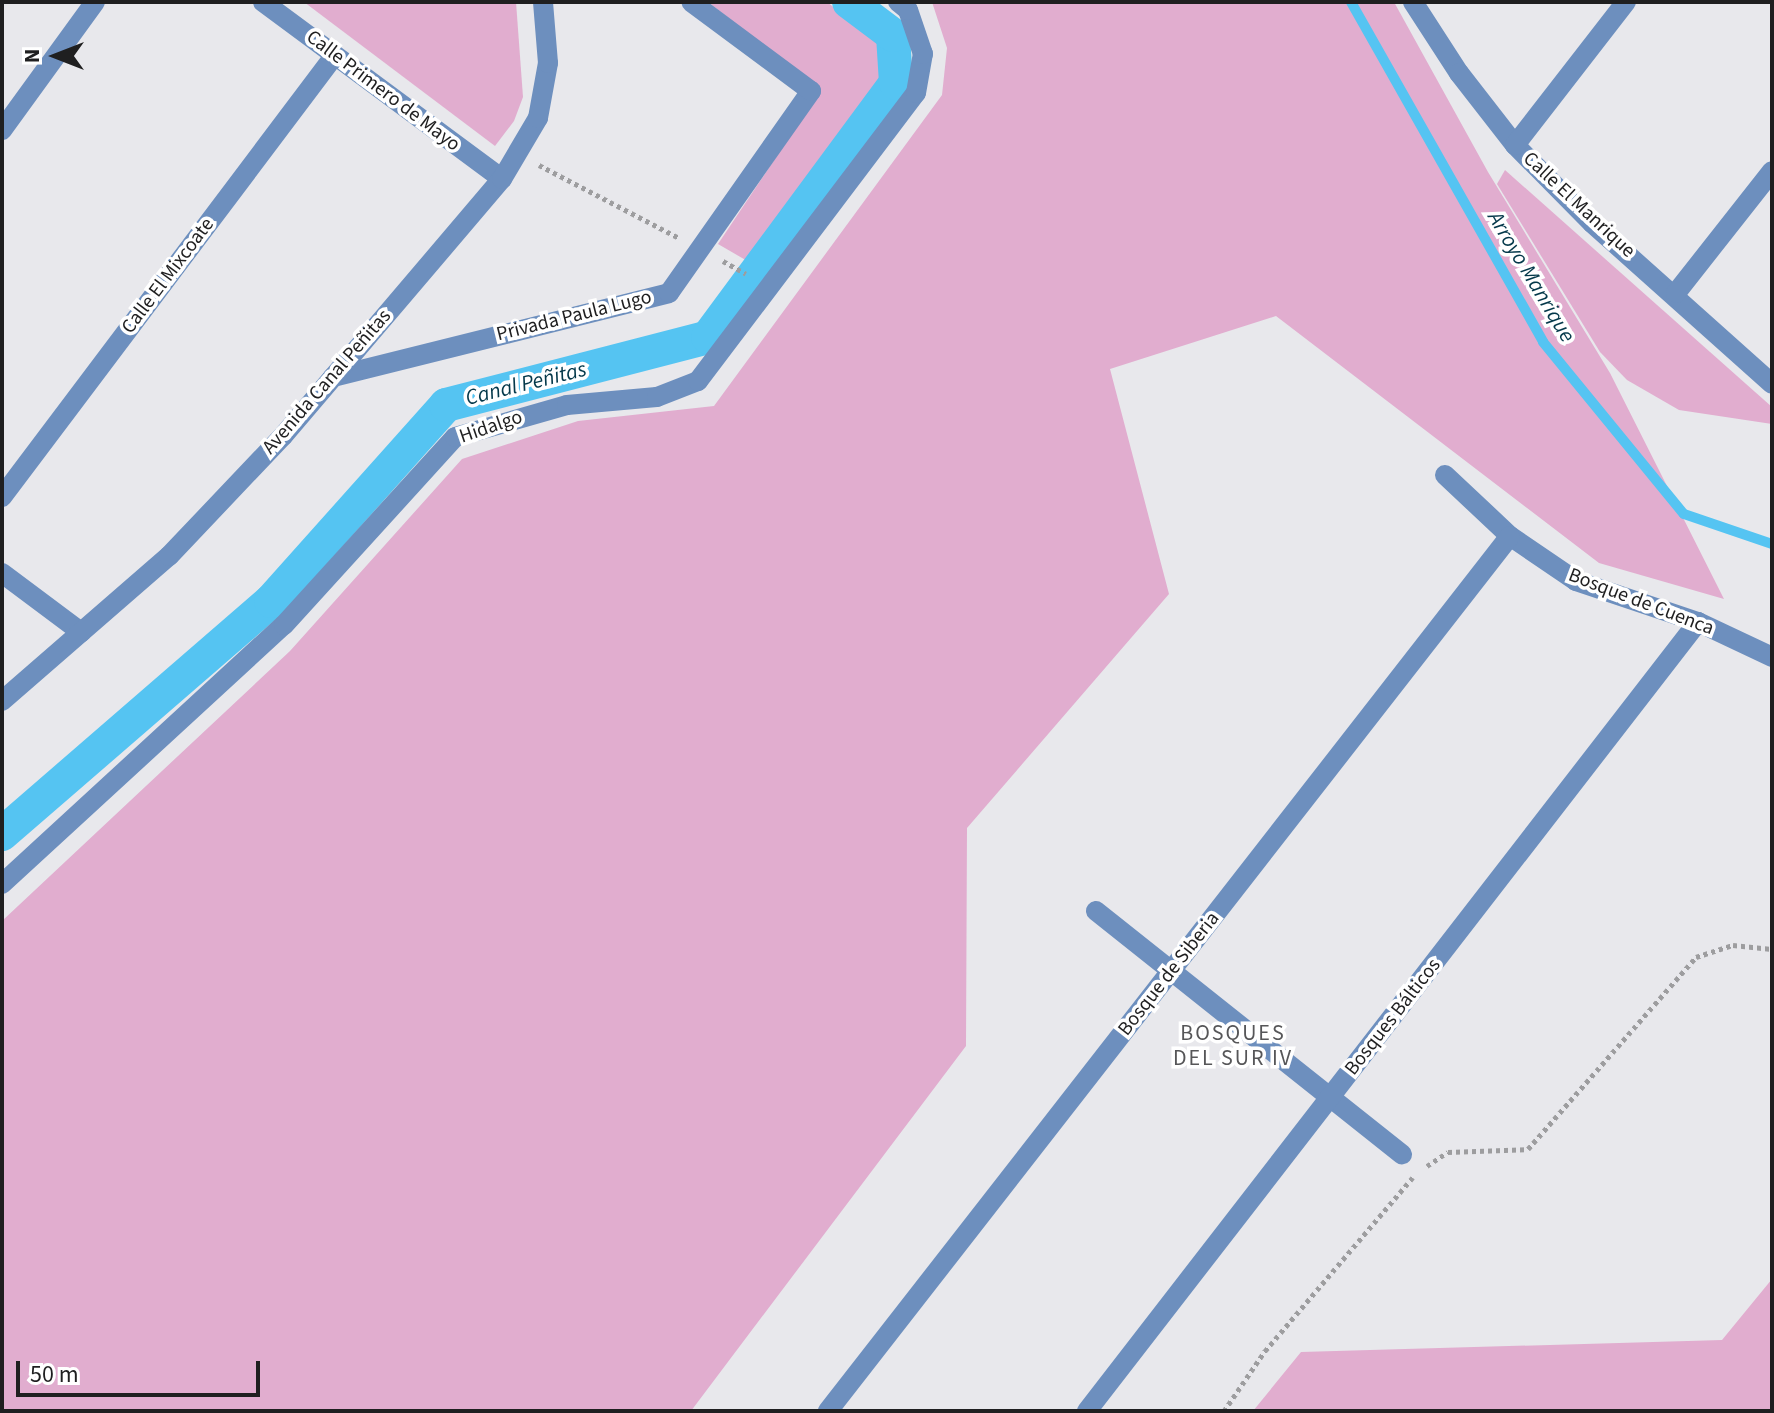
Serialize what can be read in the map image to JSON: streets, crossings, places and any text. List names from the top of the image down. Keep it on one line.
{"streets":{"street":["Calle Primero de Mayo","Calle El Manrique","Calle El Mixcoate","Privada Paula Lugo","Avenida Canal Peñitas","Hidalgo","Bosque de Cuenca","Bosque de Siberia","Bosques Bálticos"]},"crossings":[["Calle Primero de Mayo","Calle El Mixcoate"],["Calle Primero de Mayo","Avenida Canal Peñitas"],["Privada Paula Lugo","Avenida Canal Peñitas"],["Bosque de Cuenca","Bosque de Siberia"],["Bosque de Cuenca","Bosques Bálticos"]],"districts":["BOSQUES DEL SUR IV"],"water":["Arroyo Manrique","Canal Peñitas"],"scale_bar":"50 m","north":"left"}
